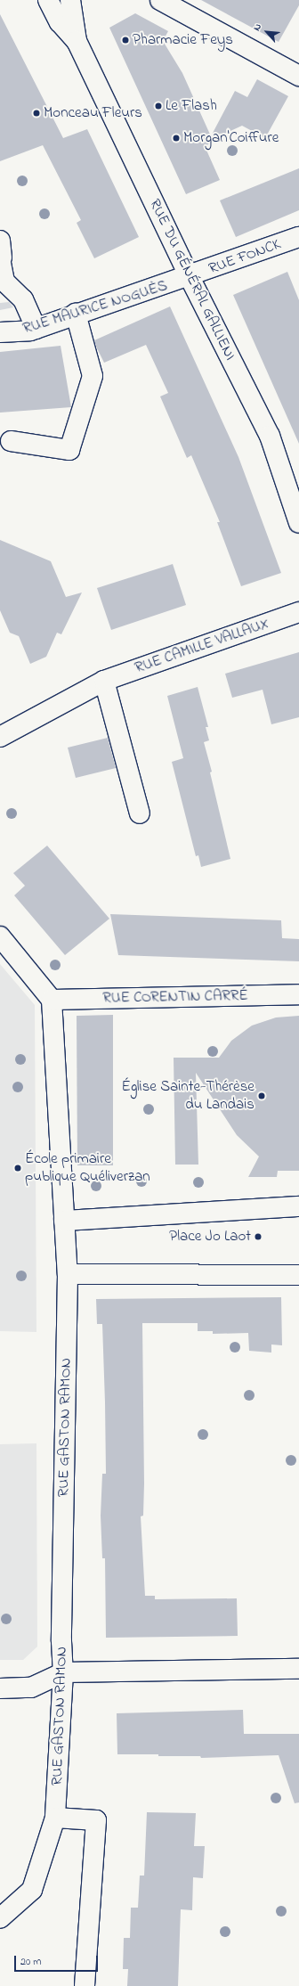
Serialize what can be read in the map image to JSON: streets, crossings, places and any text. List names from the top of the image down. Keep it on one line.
{"streets":{"street":["RUE FONCK","RUE DU GÉNÉRAL GALLIENI","RUE MAURICE NOGUÈS","RUE CAMILLE VALLAUX","RUE CORENTIN CARRÉ","RUE GASTON RAMON"]},"crossings":[["RUE FONCK","RUE DU GÉNÉRAL GALLIENI"],["RUE FONCK","RUE MAURICE NOGUÈS"],["RUE DU GÉNÉRAL GALLIENI","RUE MAURICE NOGUÈS"],["RUE CORENTIN CARRÉ","RUE GASTON RAMON"]],"places":["Pharmacie Feys","Le Flash","Monceau Fleurs","Morgan'Coiffure","Église Sainte-Thérèse du Landais","École primaire publique Quéliverzan","Place Jo Laot"],"scale_bar":"20 m","north":"top left"}
